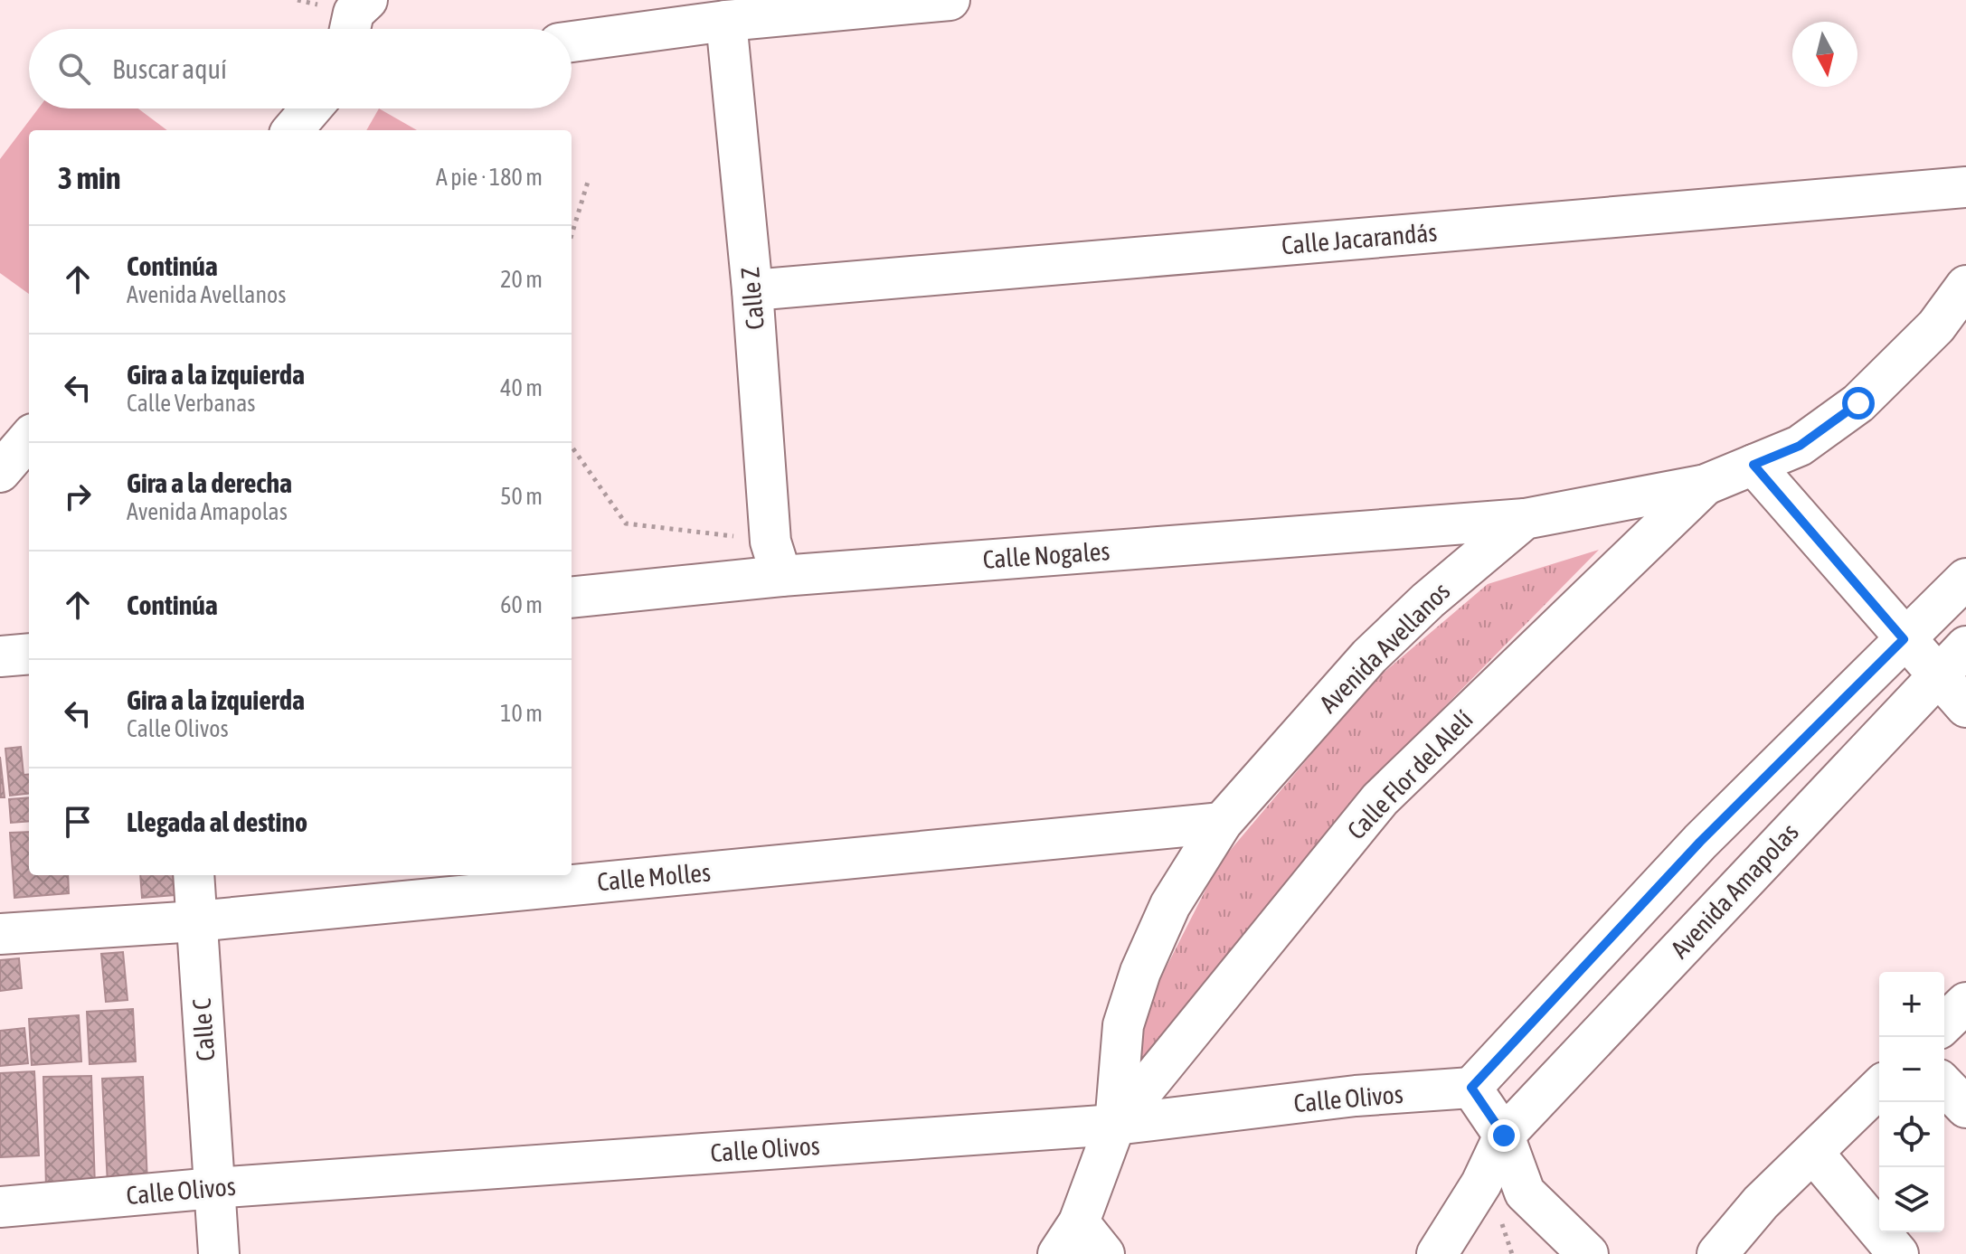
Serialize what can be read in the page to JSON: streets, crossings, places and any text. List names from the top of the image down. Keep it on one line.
{"streets":{"street":["Calle Jacarandás","Calle Z","Calle Nogales","Avenida Avellanos","Calle Flor del Alelí","Calle Molles","Avenida Amapolas","Calle C","Calle Olivos"]},"crossings":[["Calle Jacarandás","Calle Z"],["Calle Z","Calle Nogales"],["Calle Nogales","Avenida Avellanos"],["Avenida Avellanos","Calle Flor del Alelí"],["Avenida Avellanos","Calle Molles"],["Avenida Avellanos","Calle Olivos"],["Calle Flor del Alelí","Calle Olivos"],["Calle Molles","Calle C"],["Calle C","Calle Olivos"]],"north":"bottom","page":{"search":"Buscar aquí","heading":["3 min","A pie · 180 m"],"list":[["Continúa","Avenida Avellanos","20 m"],["Gira a la izquierda","Calle Verbanas","40 m"],["Gira a la derecha","Avenida Amapolas","50 m"],["Continúa","60 m"],["Gira a la izquierda","Calle Olivos","10 m"],"Llegada al destino"],"map_buttons":["+","−"]}}
